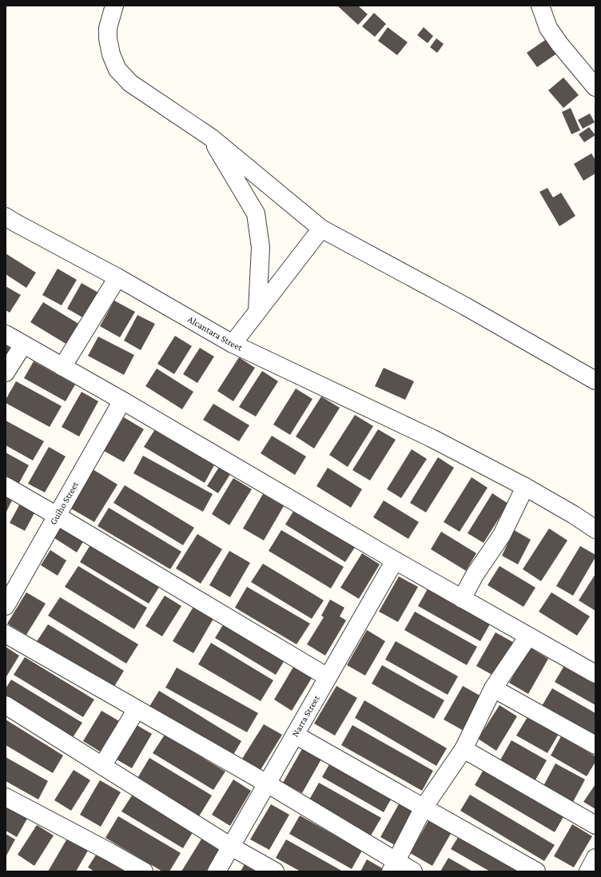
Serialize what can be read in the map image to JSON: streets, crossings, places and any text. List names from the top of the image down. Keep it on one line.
{"streets":{"street":["Alcantara Street","Guiho Street","Narra Street"]}}
